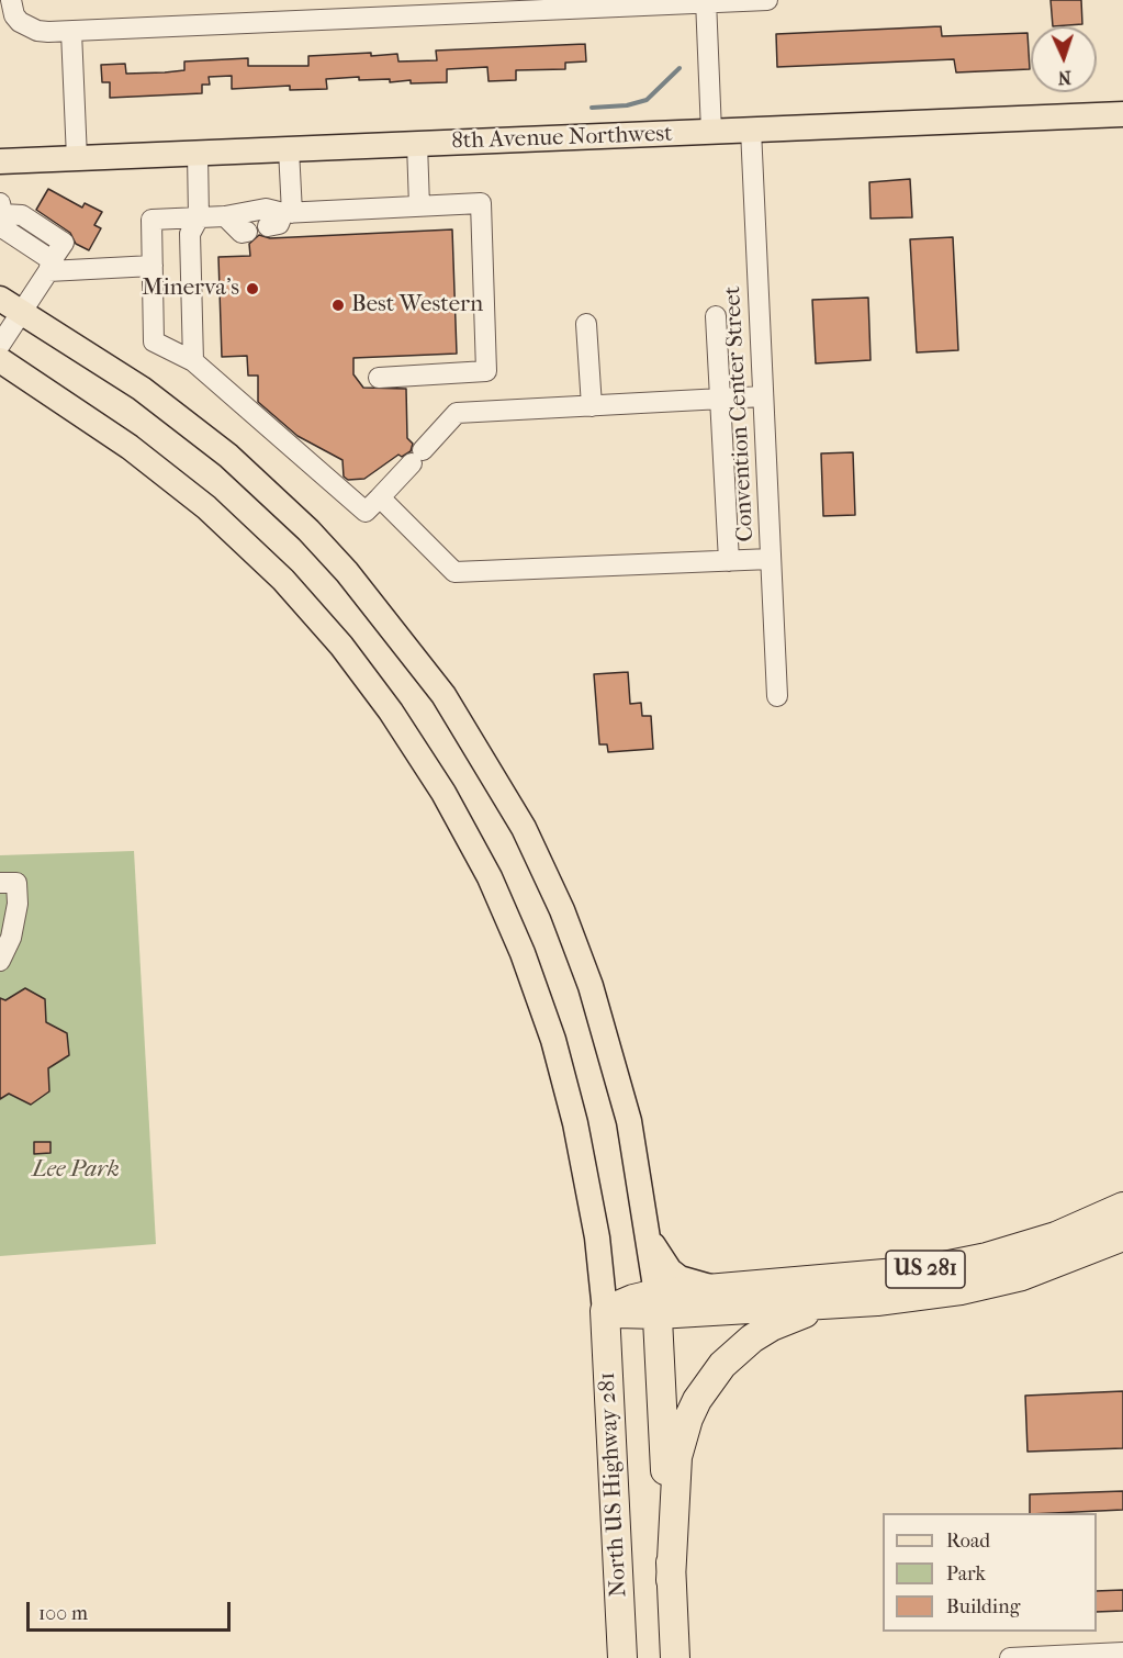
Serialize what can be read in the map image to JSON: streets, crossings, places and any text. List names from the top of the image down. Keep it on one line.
{"streets":{"highway":["US 281","North US Highway 281"],"main road":["8th Avenue Northwest"],"street":["Convention Center Street"]},"crossings":[["8th Avenue Northwest","Convention Center Street"],["US 281","North US Highway 281"]],"parks":["Lee Park"],"places":["Minerva's","Best Western"],"legend":["Road","Park","Building"],"scale_bar":"100 m","north":"bottom"}
